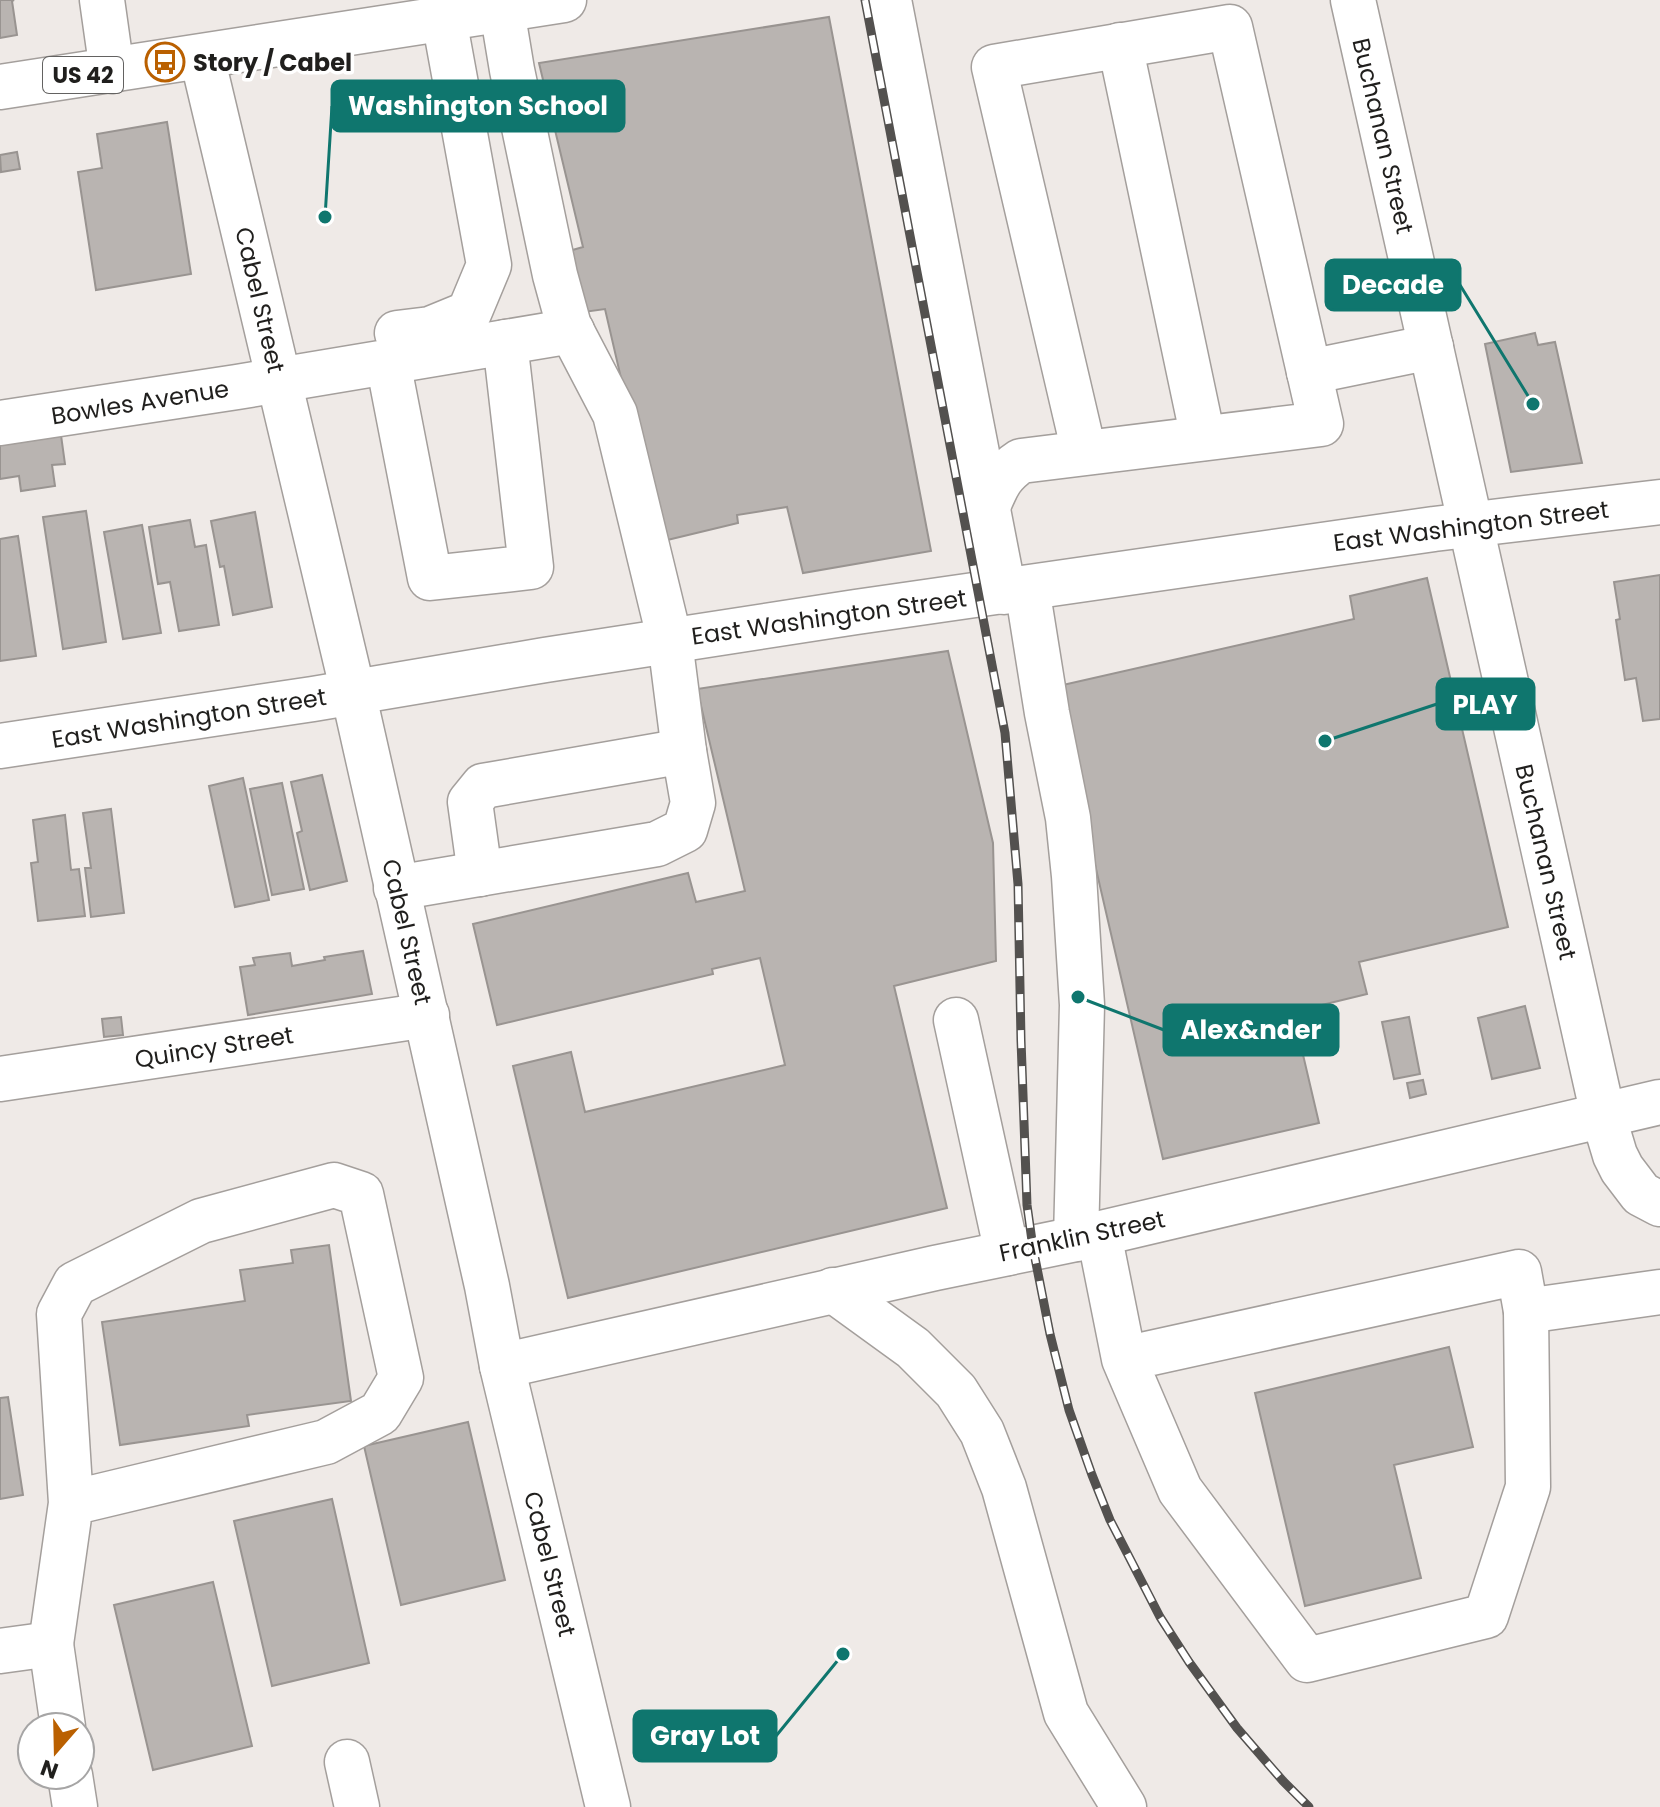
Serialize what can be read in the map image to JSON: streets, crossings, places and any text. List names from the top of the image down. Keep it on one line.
{"streets":{"street":["US 42","Buchanan Street","Cabel Street","Bowles Avenue","East Washington Street","Quincy Street","Franklin Street"]},"crossings":[["US 42","Cabel Street"],["Buchanan Street","East Washington Street"],["Buchanan Street","Franklin Street"],["Cabel Street","Bowles Avenue"],["Cabel Street","East Washington Street"],["Cabel Street","Quincy Street"],["Cabel Street","Franklin Street"]],"places":{"bus stop":["Story / Cabel"],"other":["Washington School","Decade","PLAY","Alex&nder","Gray Lot"]},"north":"bottom"}
